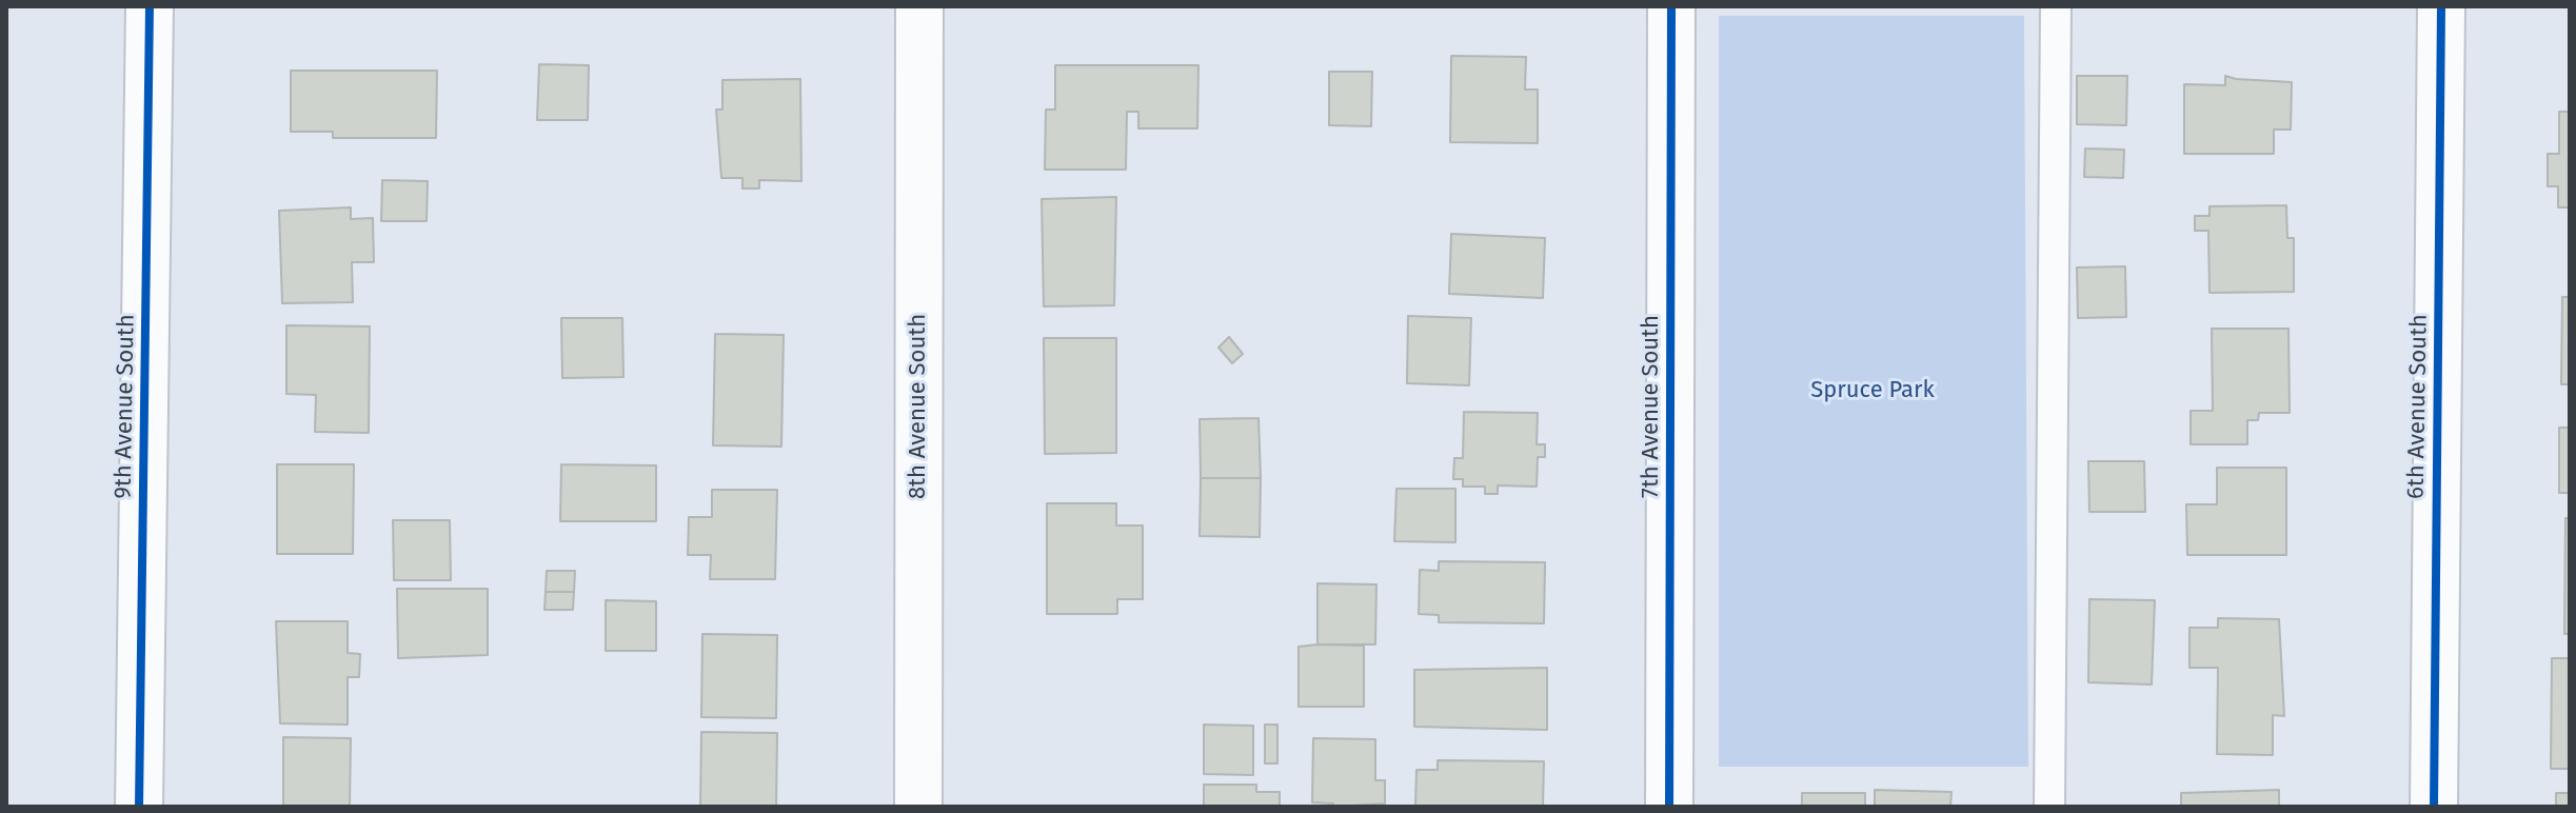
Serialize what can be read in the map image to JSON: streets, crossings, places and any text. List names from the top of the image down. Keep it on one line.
{"streets":{"street":["9th Avenue South","8th Avenue South","7th Avenue South","6th Avenue South"]},"parks":["Spruce Park"]}
